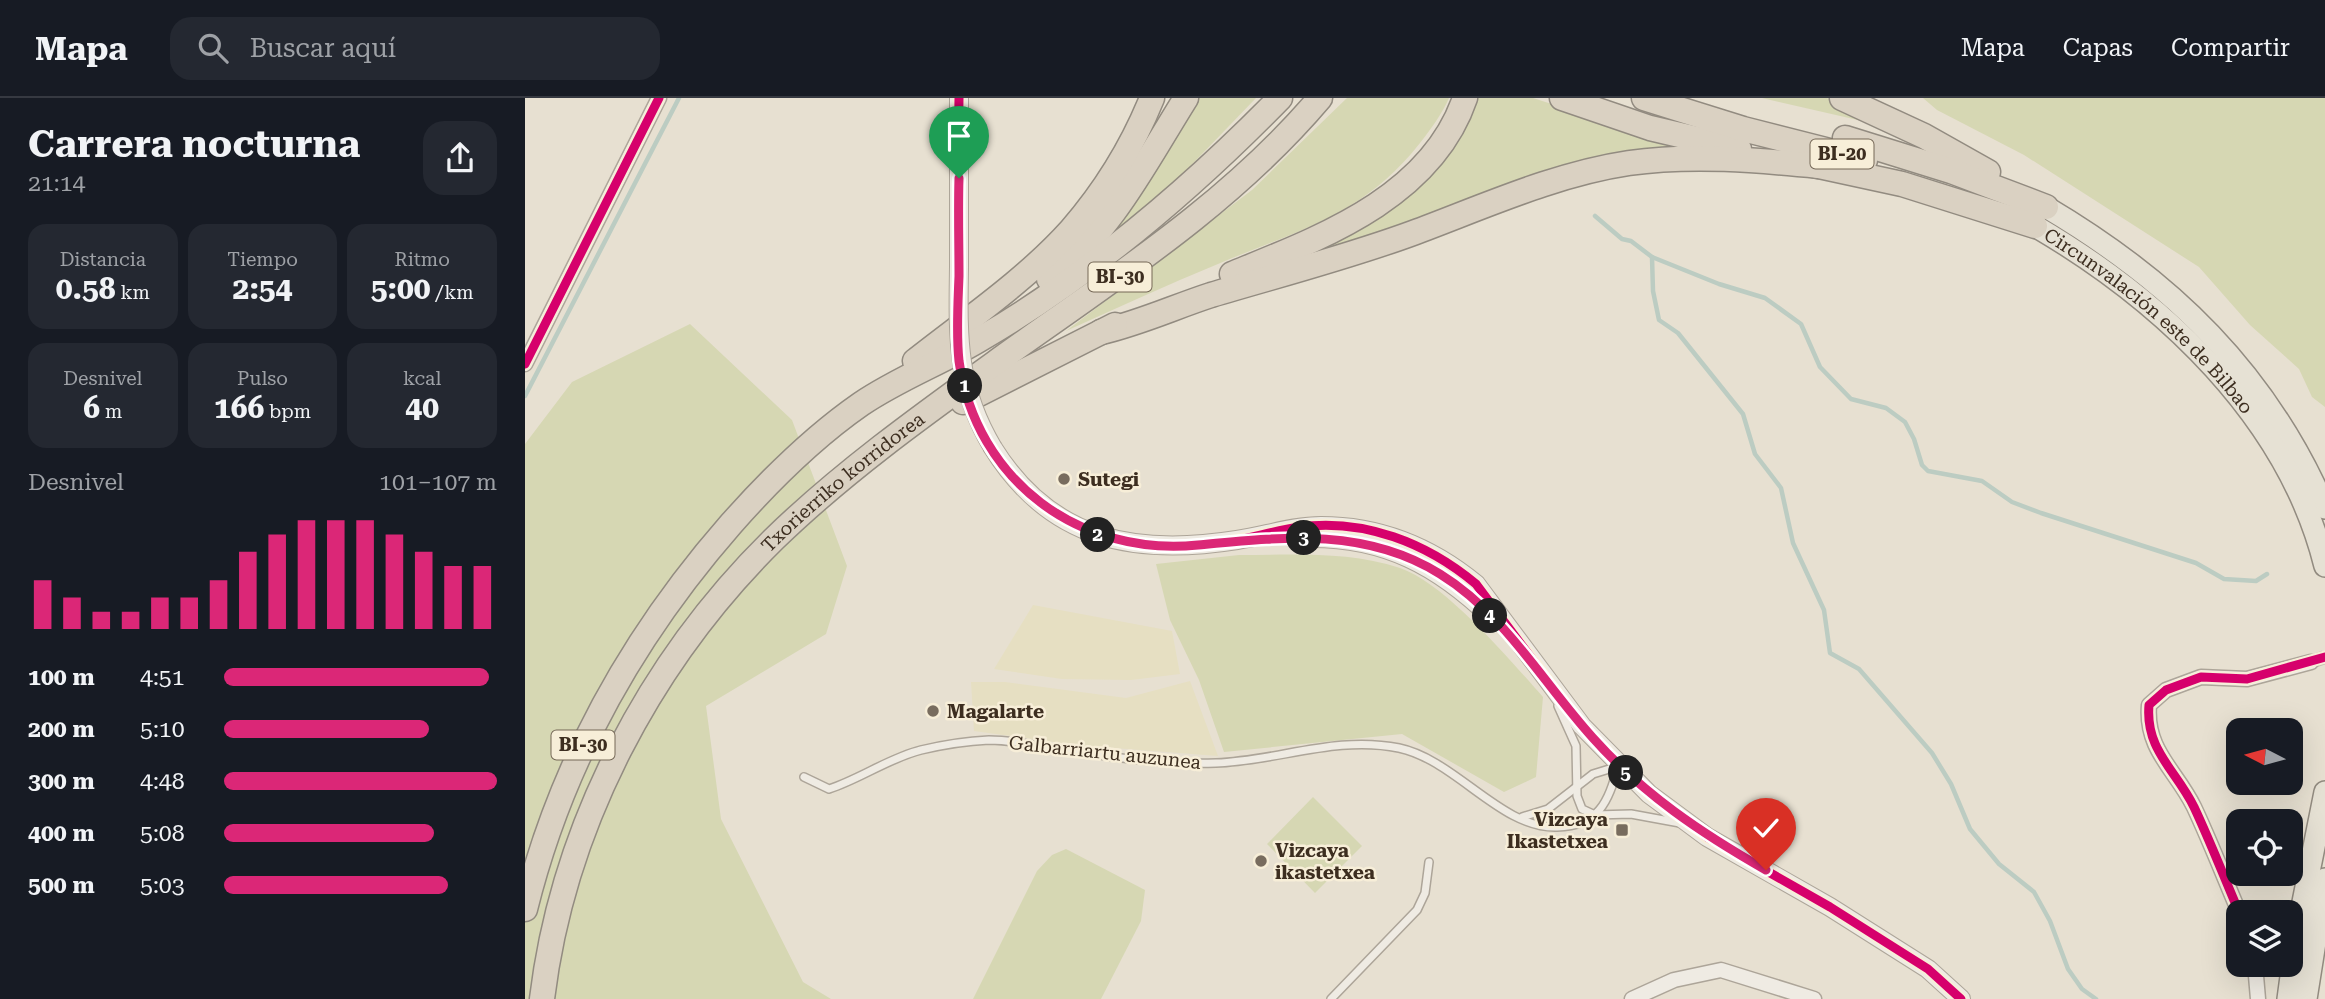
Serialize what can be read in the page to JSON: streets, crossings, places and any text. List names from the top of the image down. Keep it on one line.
{"streets":{"highway":["BI-20","BI-30","Circunvalación este de Bilbao","Txorierriko korridorea"],"lane":["Galbarriartu auzunea"]},"places":{"other":["Sutegi","Magalarte","Vizcaya ikastetxea"],"transit":["Vizcaya Ikastetxea"]},"north":"left","page":{"header":"Mapa","search":"Buscar aquí","nav":["Mapa","Capas","Compartir"],"heading":["Carrera nocturna","21:14"],"stats":[["Distancia","0.58 km"],["Tiempo","2:54"],["Ritmo","5:00 /km"],["Desnivel","6 m"],["Pulso","166 bpm"],["kcal","40"]],"pins":["1","2","3","4","5"],"chart":["Desnivel","101–107 m"],"list":[{"name":"100 m","note":"4:51"},{"name":"200 m","note":"5:10"},{"name":"300 m","note":"4:48"},{"name":"400 m","note":"5:08"},{"name":"500 m","note":"5:03"}]}}
